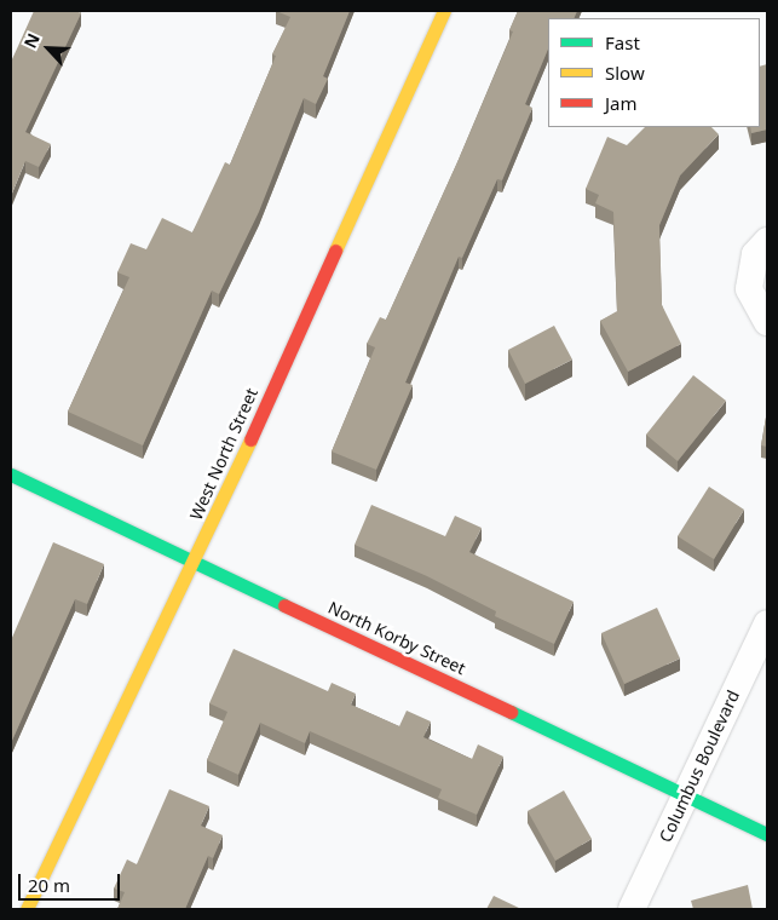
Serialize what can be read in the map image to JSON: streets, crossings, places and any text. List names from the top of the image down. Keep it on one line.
{"streets":{"street":["West North Street","North Korby Street","Columbus Boulevard"]},"crossings":[["West North Street","North Korby Street"],["North Korby Street","Columbus Boulevard"]],"legend":["Fast","Slow","Jam"],"scale_bar":"20 m","north":"top left"}
